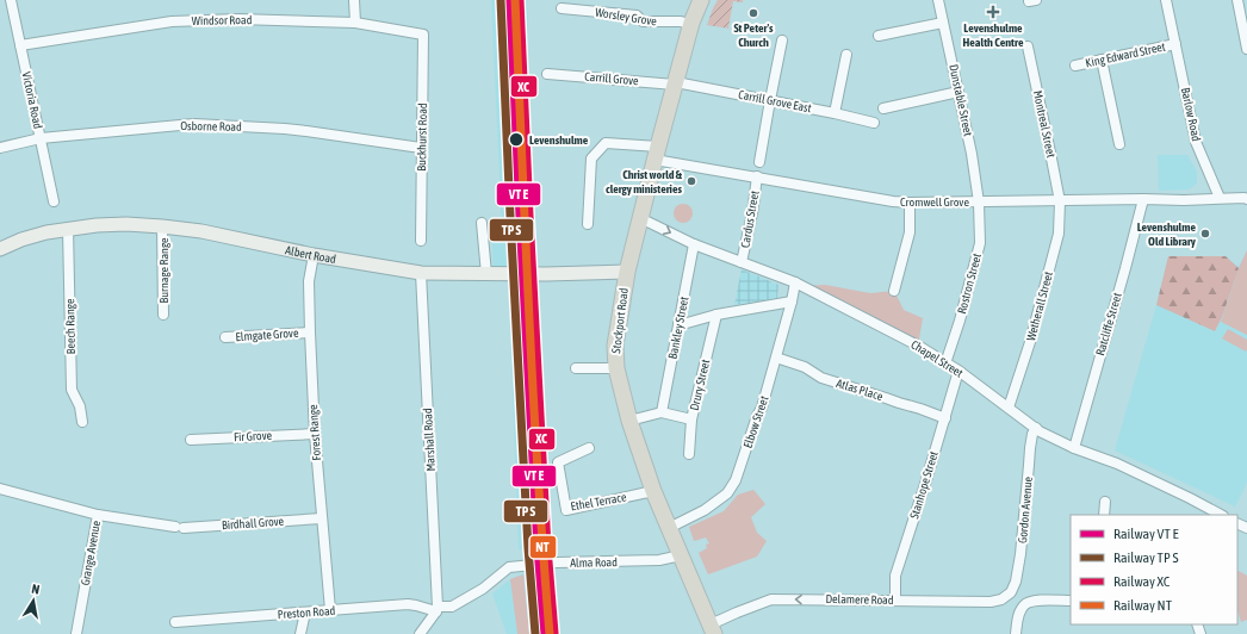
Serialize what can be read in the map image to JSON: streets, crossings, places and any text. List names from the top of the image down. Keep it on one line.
{"streets":{"highway":["Stockport Road"],"main road":["Albert Road"],"street":["Worsley Grove","Windsor Road","King Edward Street","Carrill Grove","Victoria Road","Dunstable Street","Carrill Grove East","Barlow Road","Montreal Street","Osborne Road","Buckhurst Road","Cromwell Grove","Cardus Street","Burnage Range","Rostron Street","Wetherall Street","Ratcliffe Street","Beech Range","Bankley Street","Elmgate Grove","Chapel Street","Drury Street","Atlas Place","Elbow Street","Forest Range","Fir Grove","Marshall Road","Stanhope Street","Ethel Terrace","Gordon Avenue","Birdhall Grove","Grange Avenue","Alma Road","Delamere Road","Preston Road"]},"crossings":[["Worsley Grove","Stockport Road"],["Windsor Road","Victoria Road"],["Windsor Road","Buckhurst Road"],["King Edward Street","Barlow Road"],["Carrill Grove","Carrill Grove East"],["Carrill Grove","Stockport Road"],["Victoria Road","Osborne Road"],["Dunstable Street","Cromwell Grove"],["Dunstable Street","Rostron Street"],["Carrill Grove East","Stockport Road"],["Barlow Road","Cromwell Grove"],["Montreal Street","Cromwell Grove"],["Montreal Street","Wetherall Street"],["Osborne Road","Buckhurst Road"],["Cromwell Grove","Cardus Street"],["Cromwell Grove","Rostron Street"],["Cromwell Grove","Wetherall Street"],["Cromwell Grove","Stockport Road"],["Cromwell Grove","Ratcliffe Street"],["Cardus Street","Chapel Street"],["Albert Road","Burnage Range"],["Albert Road","Stockport Road"],["Albert Road","Beech Range"],["Albert Road","Forest Range"],["Albert Road","Marshall Road"],["Rostron Street","Chapel Street"],["Wetherall Street","Chapel Street"],["Stockport Road","Chapel Street"],["Stockport Road","Elbow Street"],["Stockport Road","Ethel Terrace"],["Stockport Road","Alma Road"],["Stockport Road","Delamere Road"],["Ratcliffe Street","Chapel Street"],["Bankley Street","Chapel Street"],["Elmgate Grove","Forest Range"],["Chapel Street","Elbow Street"],["Chapel Street","Stanhope Street"],["Chapel Street","Gordon Avenue"],["Atlas Place","Elbow Street"],["Atlas Place","Stanhope Street"],["Forest Range","Fir Grove"],["Forest Range","Birdhall Grove"],["Forest Range","Preston Road"],["Marshall Road","Alma Road"],["Marshall Road","Preston Road"],["Stanhope Street","Delamere Road"],["Gordon Avenue","Delamere Road"],["Birdhall Grove","Grange Avenue"],["Alma Road","Preston Road"]],"one_way":["Delamere Road"],"places":{"health":["Levenshulme Health Centre"],"other":["St Peter's Church","Levenshulme","Christ world & clergy ministeries","Levenshulme Old Library"]},"lines":["rail line XC","rail line NT"],"legend":["Railway VT E","Railway TP S","Railway XC","Railway NT"],"north":"top"}
